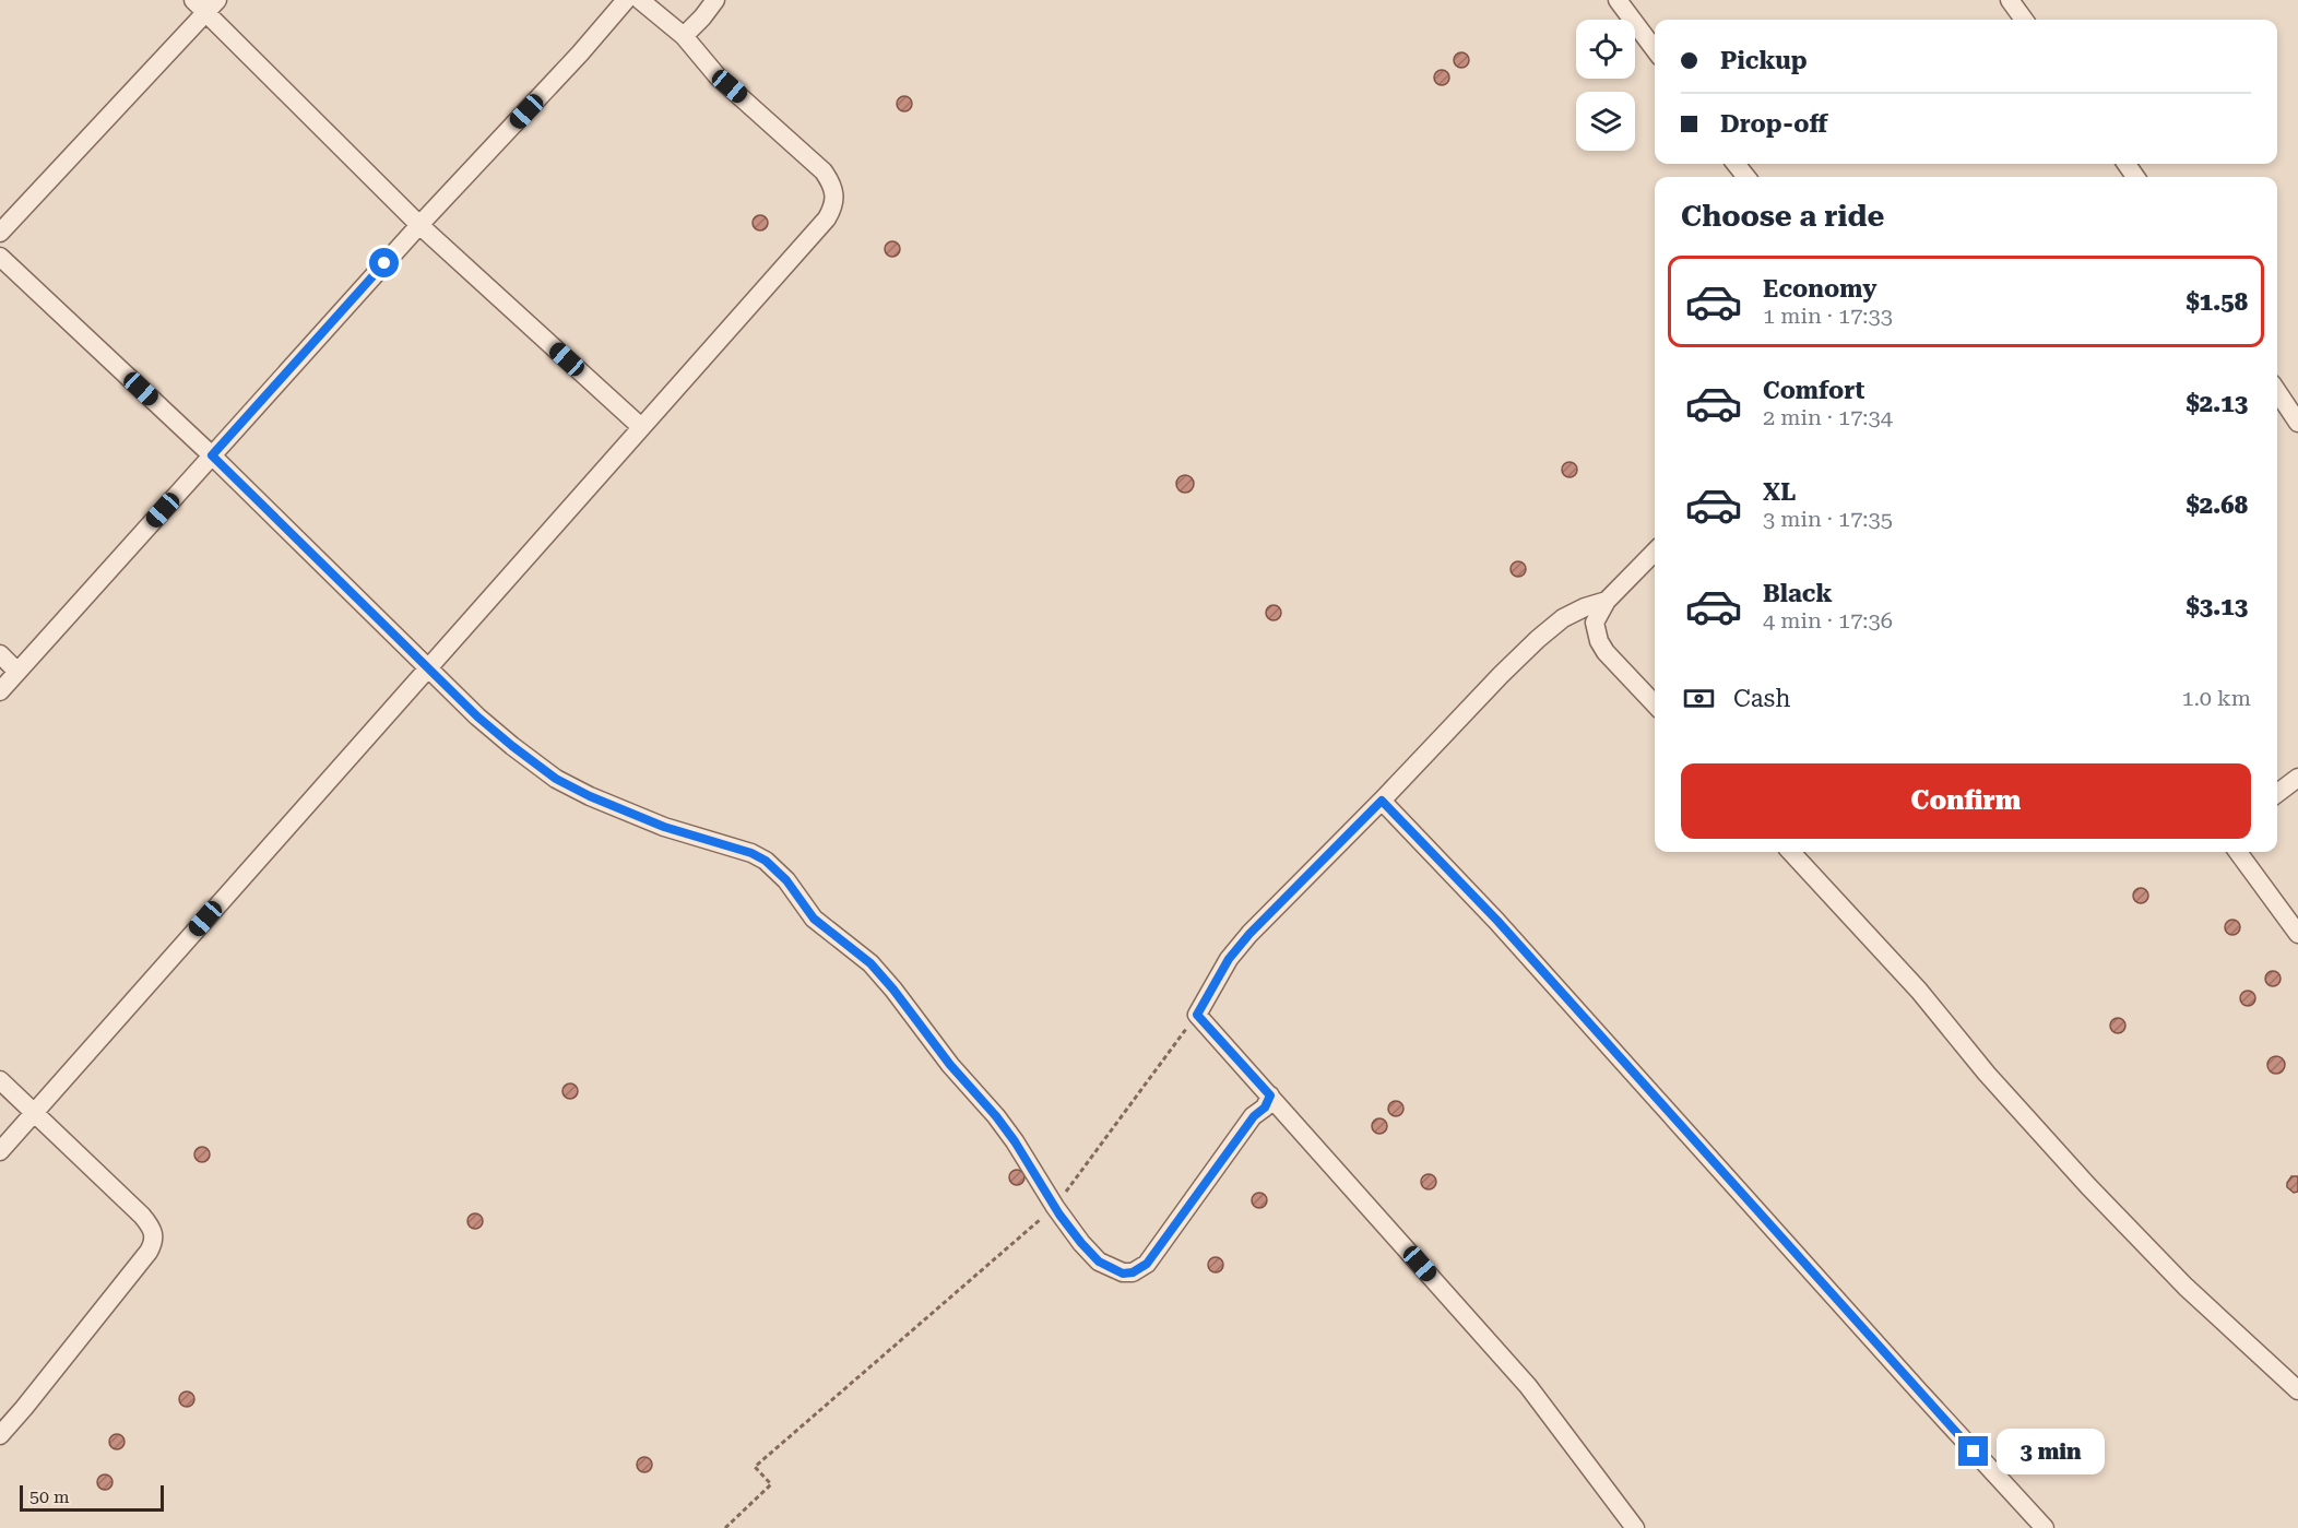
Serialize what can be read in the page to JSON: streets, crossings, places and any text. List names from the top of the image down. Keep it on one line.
{"scale_bar":"50 m","page":{"banner":["Pickup","Drop-off"],"heading":"Choose a ride","list":[{"name":"Economy","note":"1 min · 17:33","value":"$1.58"},{"name":"Comfort","note":"2 min · 17:34","value":"$2.13"},{"name":"XL","note":"3 min · 17:35","value":"$2.68"},{"name":"Black","note":"4 min · 17:36","value":"$3.13"}],"pay":["Cash","1.0 km"],"buttons":"Confirm","bubble":"3 min","scale":"50 m"}}
